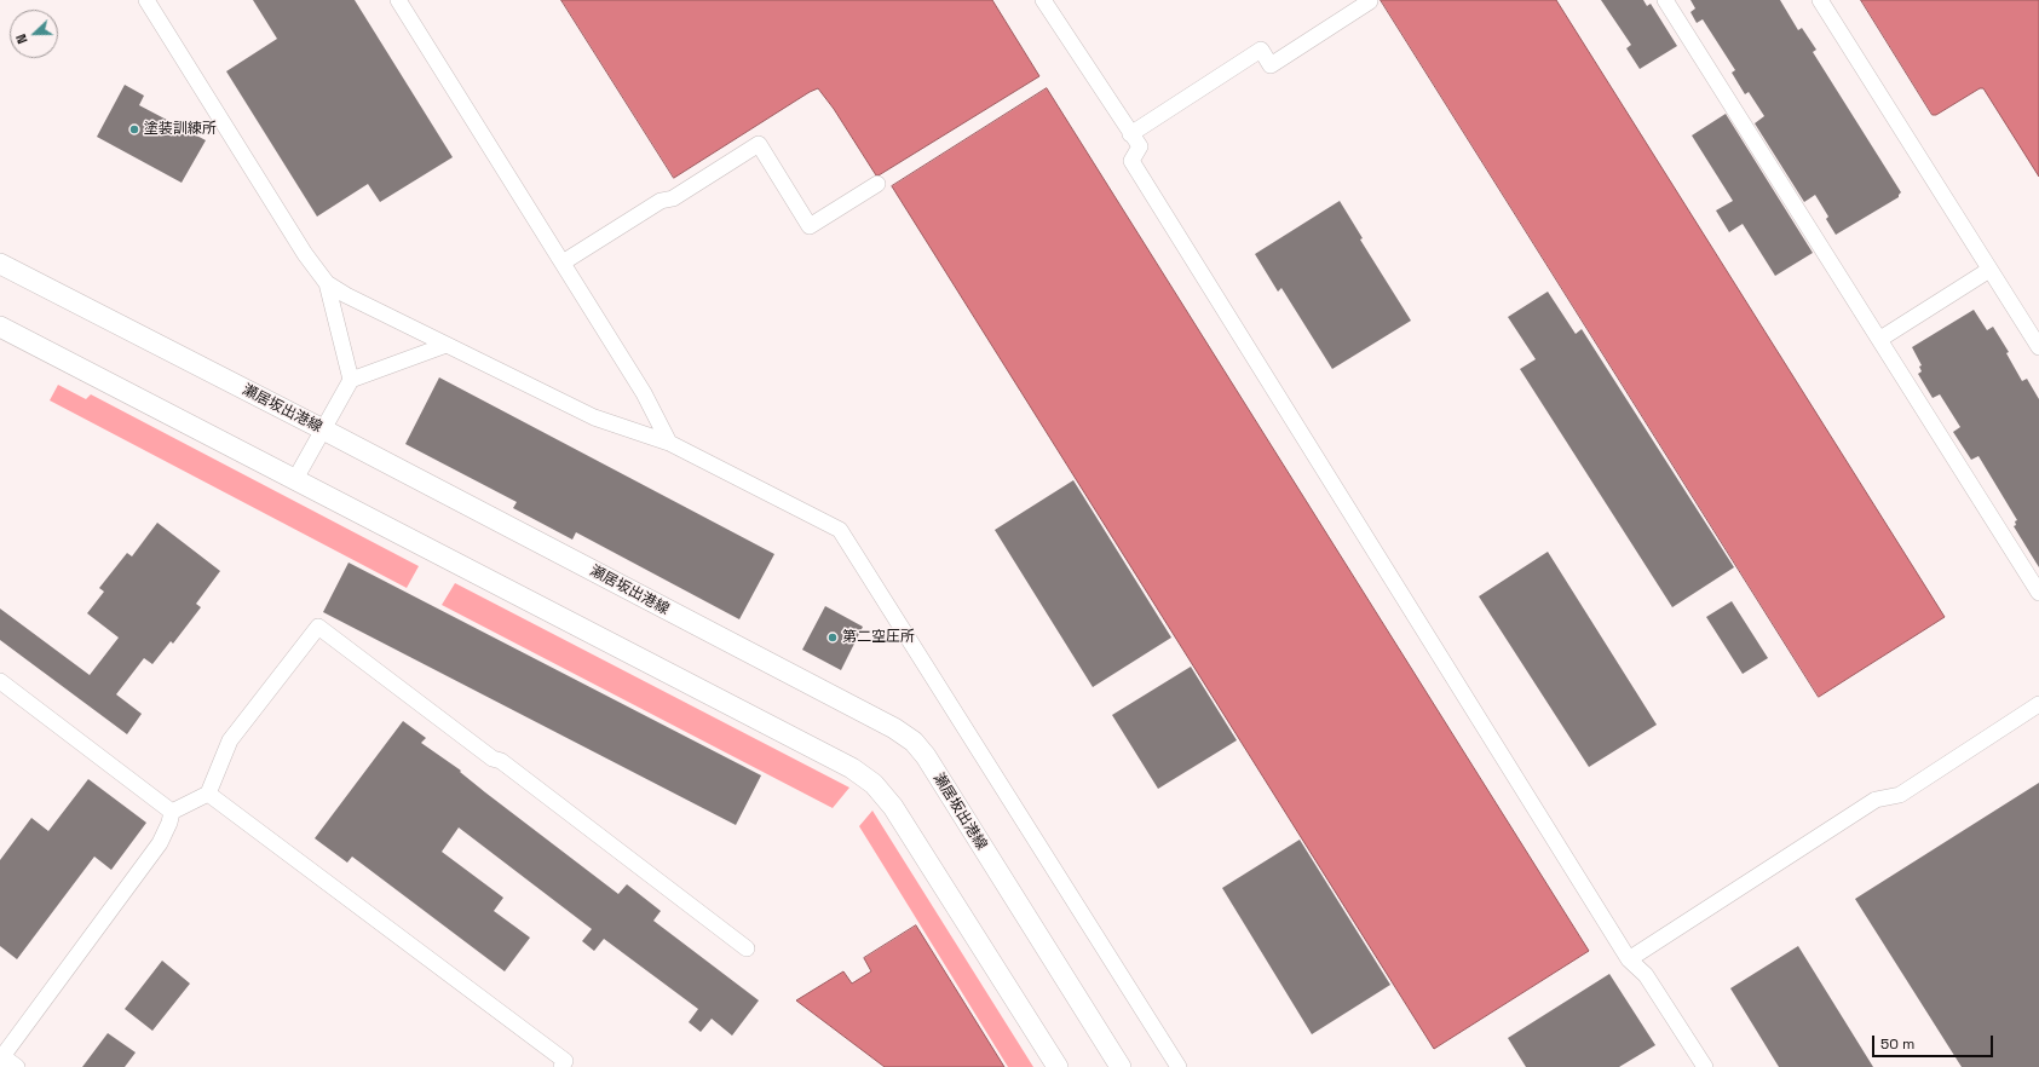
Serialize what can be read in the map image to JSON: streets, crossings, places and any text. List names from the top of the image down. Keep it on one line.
{"streets":{"main road":["瀬居坂出港線"]},"places":["塗装訓練所","第二空圧所"],"scale_bar":"50 m","north":"left"}
